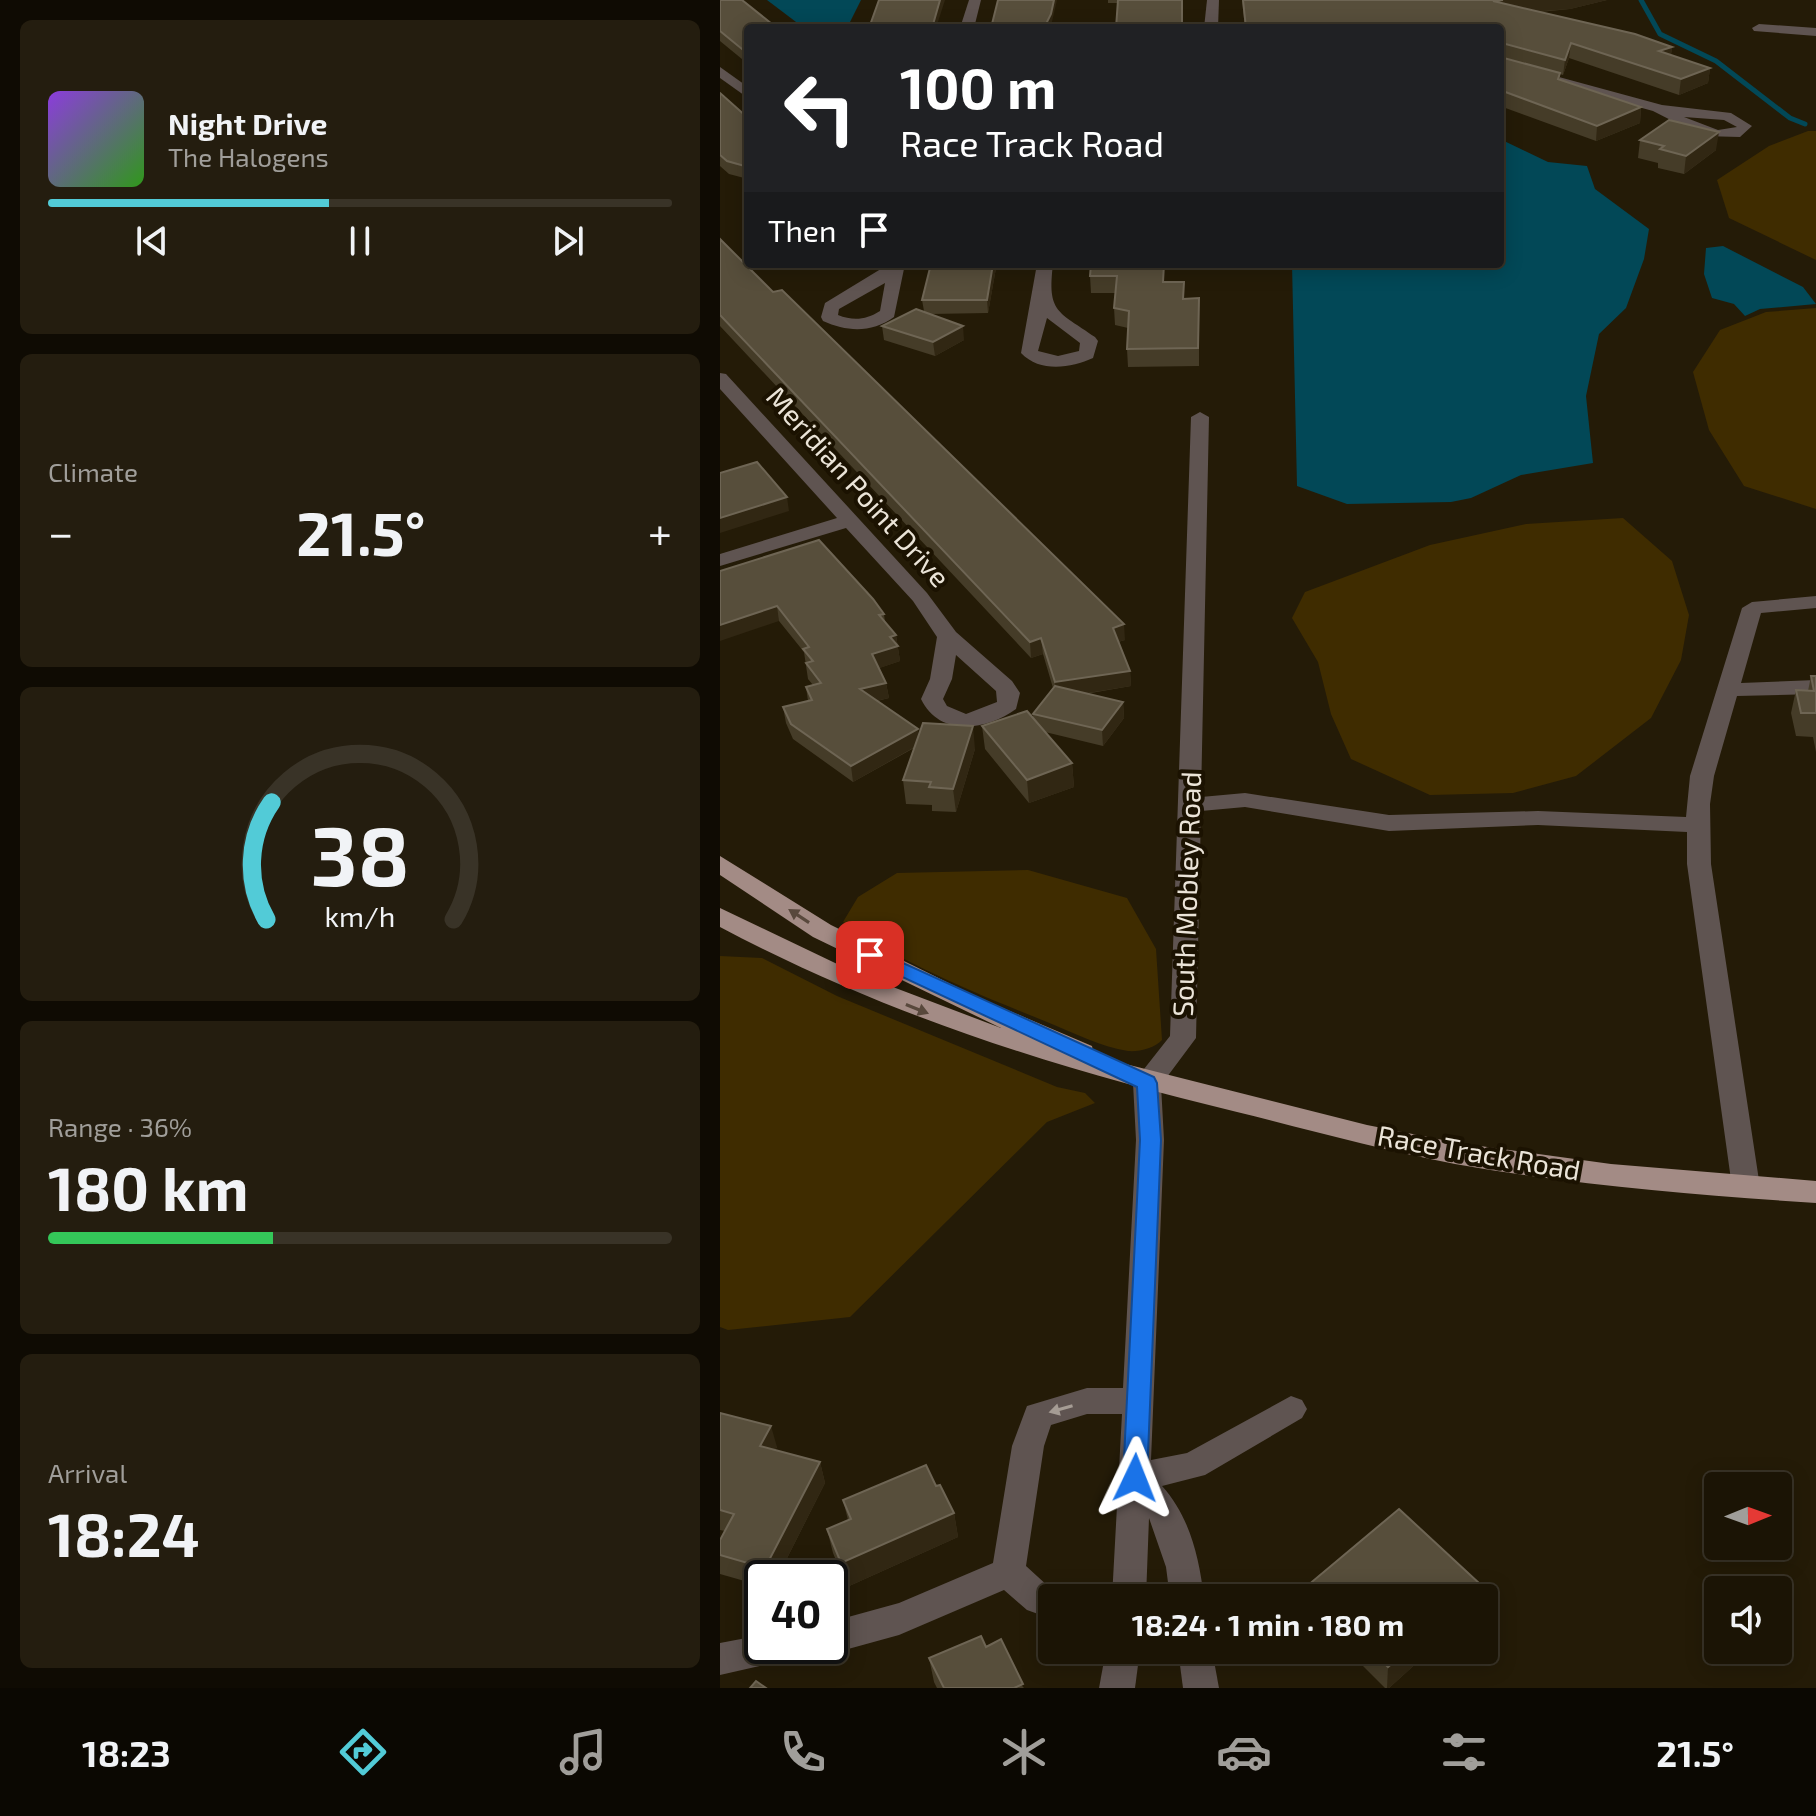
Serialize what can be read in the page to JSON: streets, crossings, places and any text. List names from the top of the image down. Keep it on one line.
{"streets":{"main road":["Race Track Road"],"street":["Meridian Point Drive","South Mobley Road"]},"crossings":[["South Mobley Road","Race Track Road"]],"north":"right","page":{"turn":["100 m","Race Track Road"],"song":["Night Drive","The Halogens"],"then":"Then","tile":["Climate",["Range · 36%","180 km"],["Arrival","18:24"]],"heat":["−","21.5°","+"],"limit":"40","trip":"18:24 · 1 min · 180 m","tabs":["18:23","21.5°"],"gauge":["38","km/h"]}}
